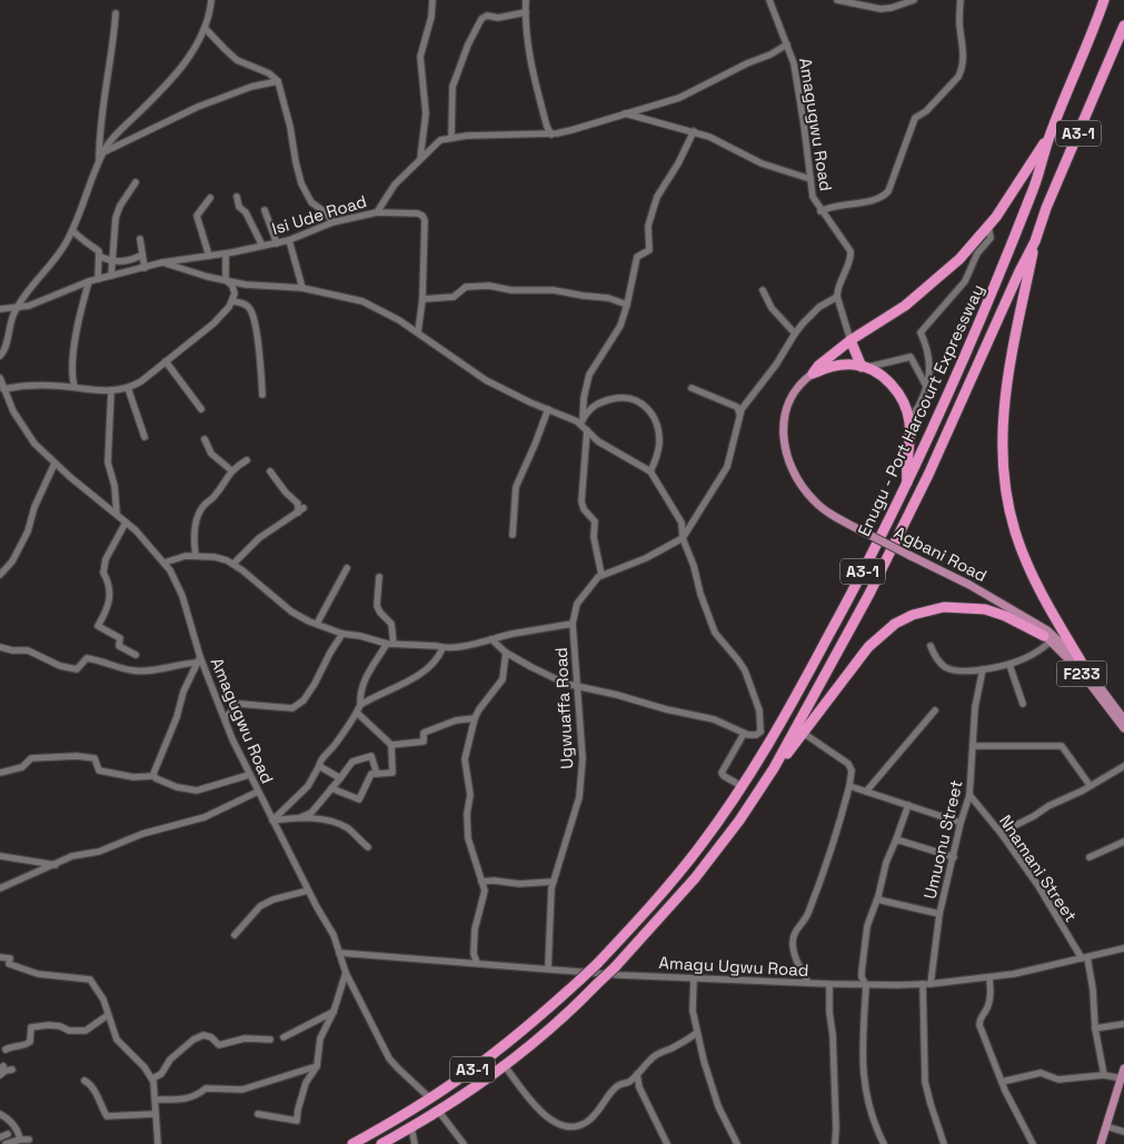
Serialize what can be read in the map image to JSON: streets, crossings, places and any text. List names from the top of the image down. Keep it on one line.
{"streets":{"highway":["A3-1","Enugu - Port Harcourt Expressway"],"main road":["Agbani Road","F233"],"street":["Amagugwu Road","Isi Ude Road","Ugwuaffa Road","Umuonu Street","Nnamani Street","Amagu Ugwu Road"]},"crossings":[["Amagugwu Road","Enugu - Port Harcourt Expressway"],["Amagugwu Road","Amagu Ugwu Road"],["Ugwuaffa Road","Amagu Ugwu Road"],["Umuonu Street","Nnamani Street"],["Umuonu Street","Amagu Ugwu Road"],["Nnamani Street","Amagu Ugwu Road"]]}
